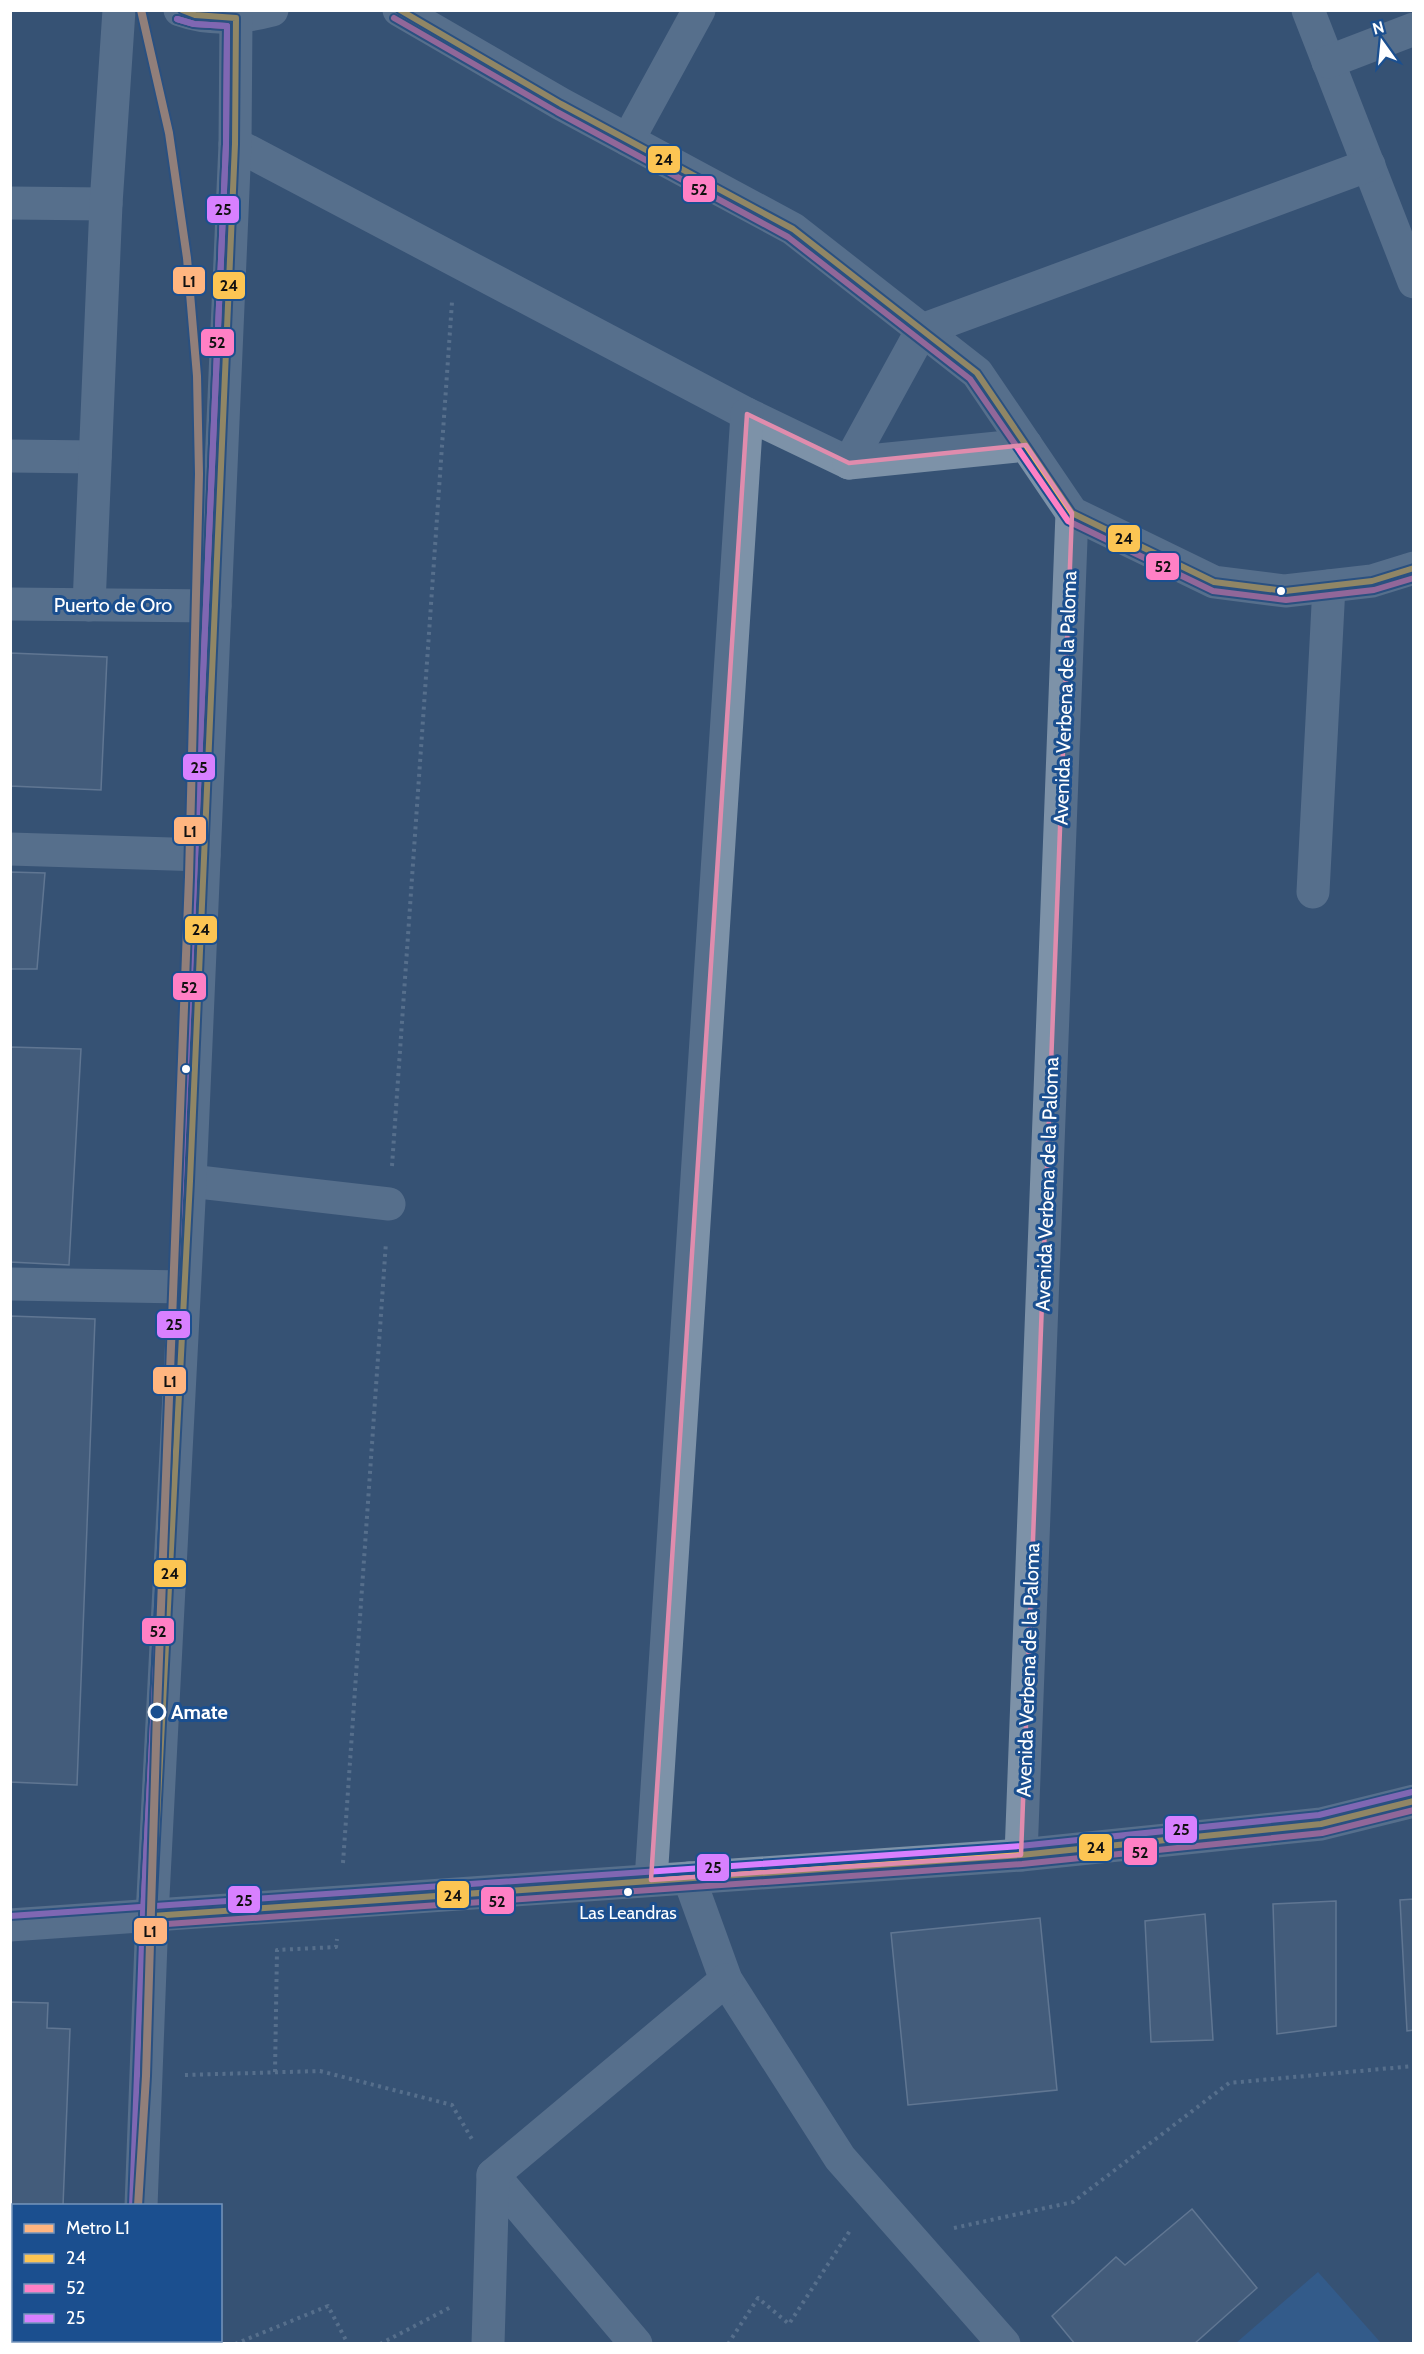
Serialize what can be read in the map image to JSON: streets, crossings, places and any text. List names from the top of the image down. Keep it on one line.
{"streets":{"street":["Puerto de Oro","Avenida Verbena de la Paloma"]},"places":["Amate","Las Leandras"],"lines":["metro line L1","transit line 24","transit line 52","transit line 25"],"legend":["Metro L1","24","52","25"],"north":"top"}
